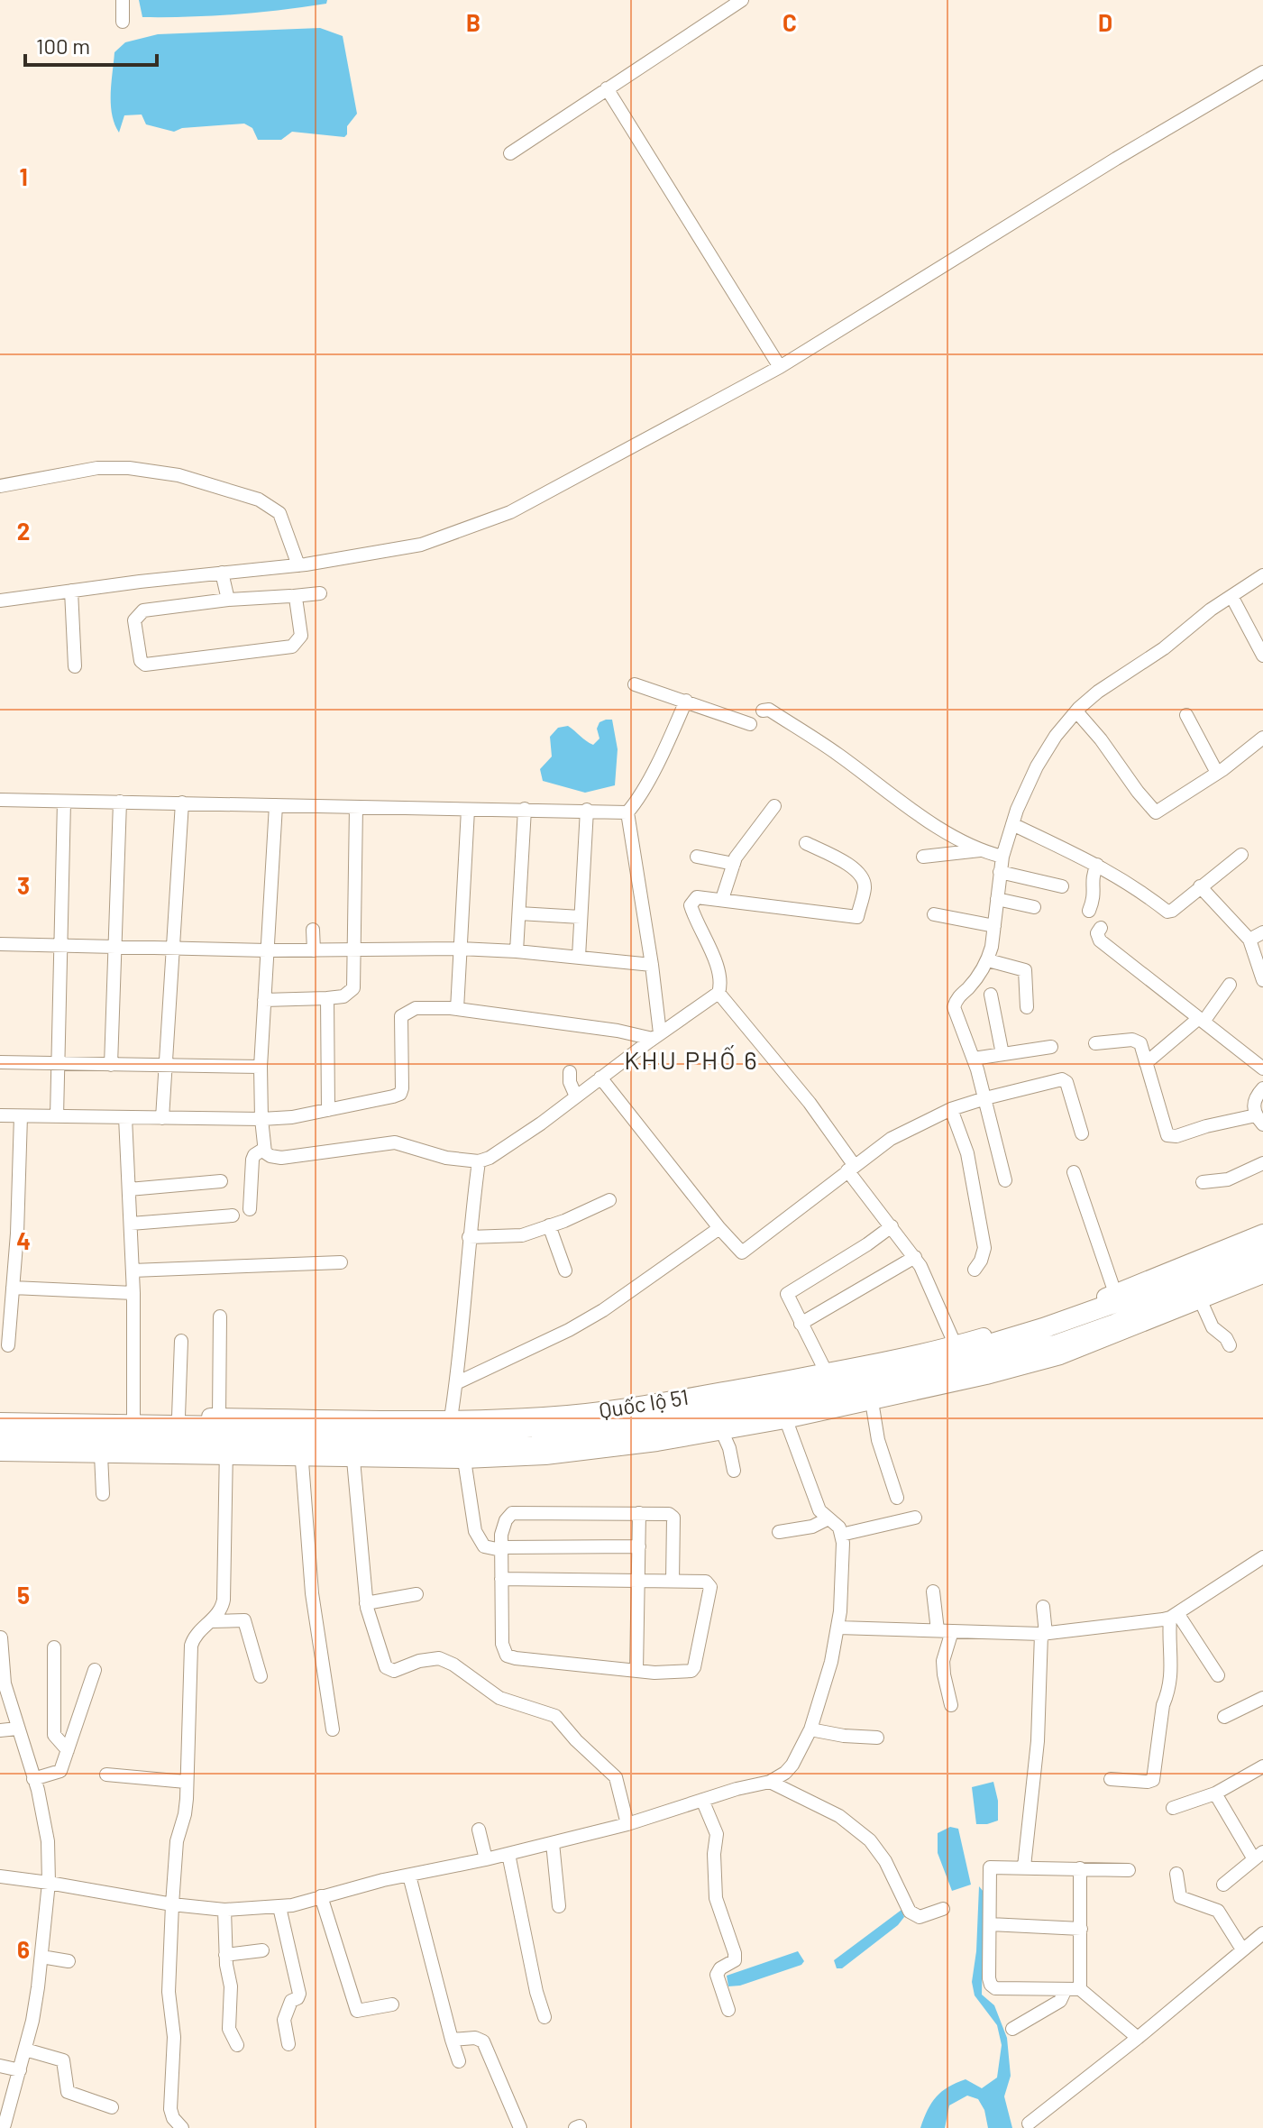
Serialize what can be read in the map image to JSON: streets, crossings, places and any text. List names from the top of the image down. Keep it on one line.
{"streets":{"highway":["Quốc lộ 51"]},"districts":["KHU PHỐ 6"],"scale_bar":"100 m","grid":{"columns":["B","C","D"],"rows":["1","2","3","4","5","6"]}}
